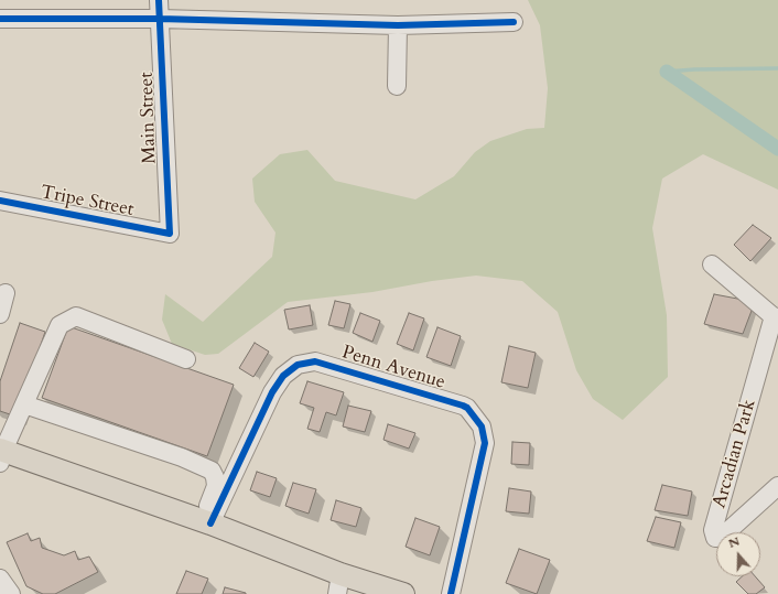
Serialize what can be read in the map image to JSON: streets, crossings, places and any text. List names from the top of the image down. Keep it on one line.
{"streets":{"street":["Main Street","Tripe Street","Penn Avenue","Arcadian Park"]},"crossings":[["Main Street","Tripe Street"]],"north":"top"}
